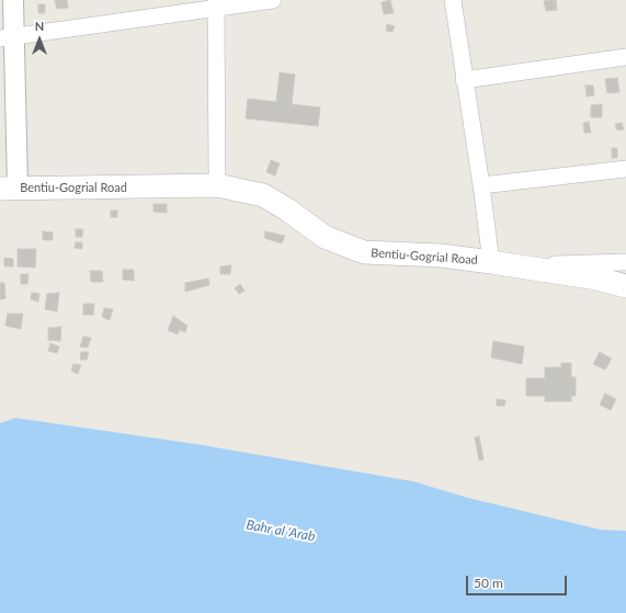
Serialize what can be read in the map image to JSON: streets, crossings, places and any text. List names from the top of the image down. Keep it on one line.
{"streets":{"main road":["Bentiu-Gogrial Road"]},"water":["Bahr al 'Arab"],"scale_bar":"50 m","north":"top"}
